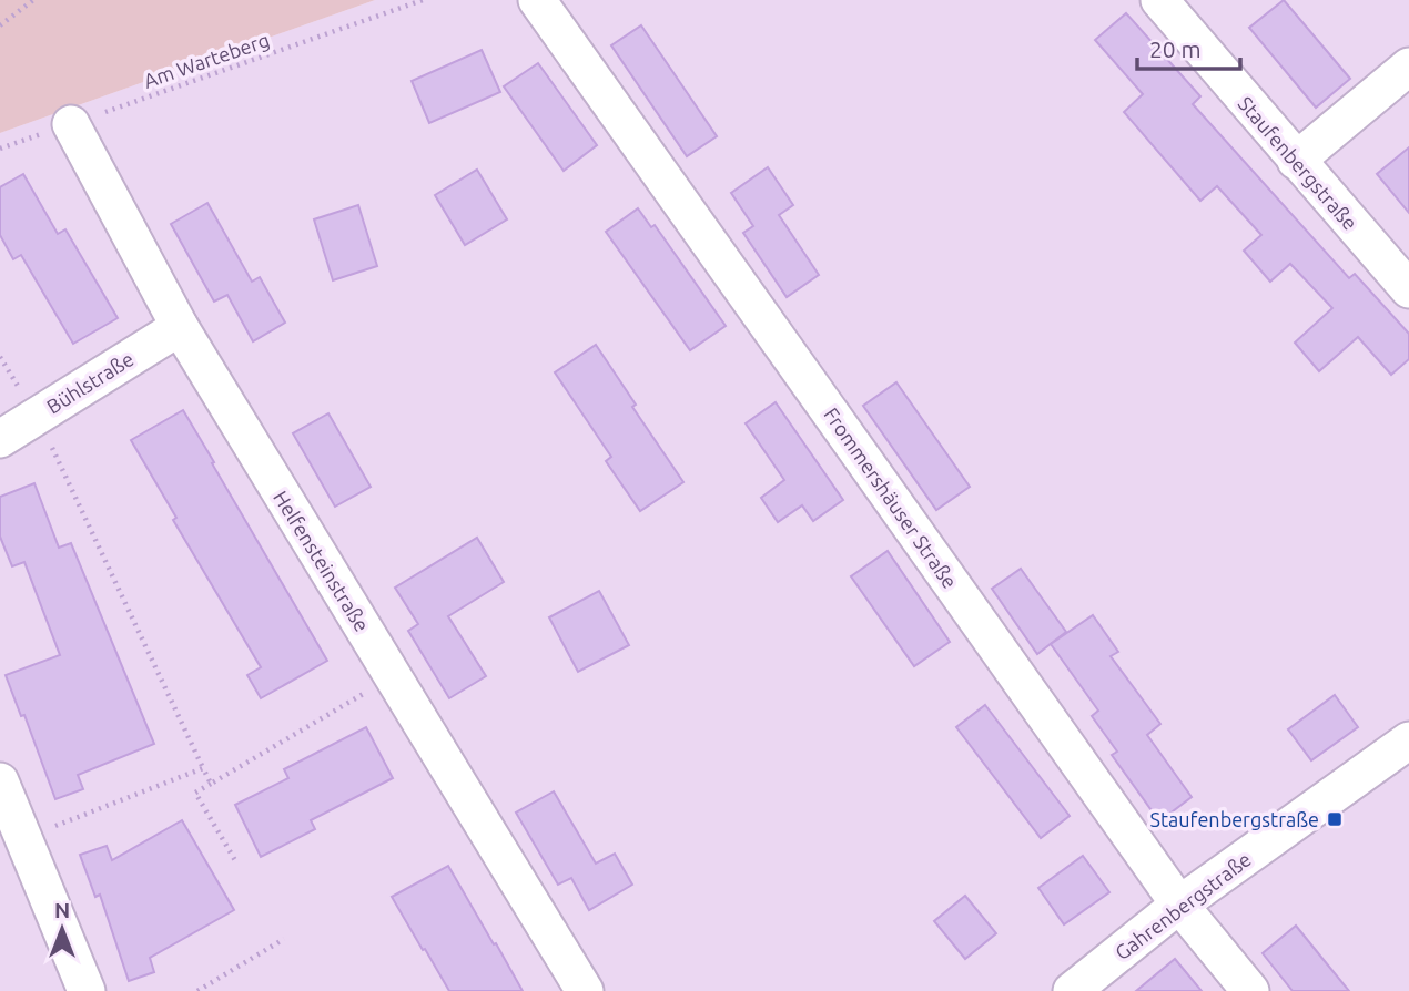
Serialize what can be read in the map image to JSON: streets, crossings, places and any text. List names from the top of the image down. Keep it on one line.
{"streets":{"street":["Staufenbergstraße","Bühlstraße","Frommershäuser Straße","Helfensteinstraße","Gahrenbergstraße"],"path":["Am Warteberg"]},"crossings":[["Am Warteberg","Helfensteinstraße"],["Bühlstraße","Helfensteinstraße"],["Frommershäuser Straße","Gahrenbergstraße"]],"places":{"transit":["Staufenbergstraße"]},"scale_bar":"20 m","north":"top"}
